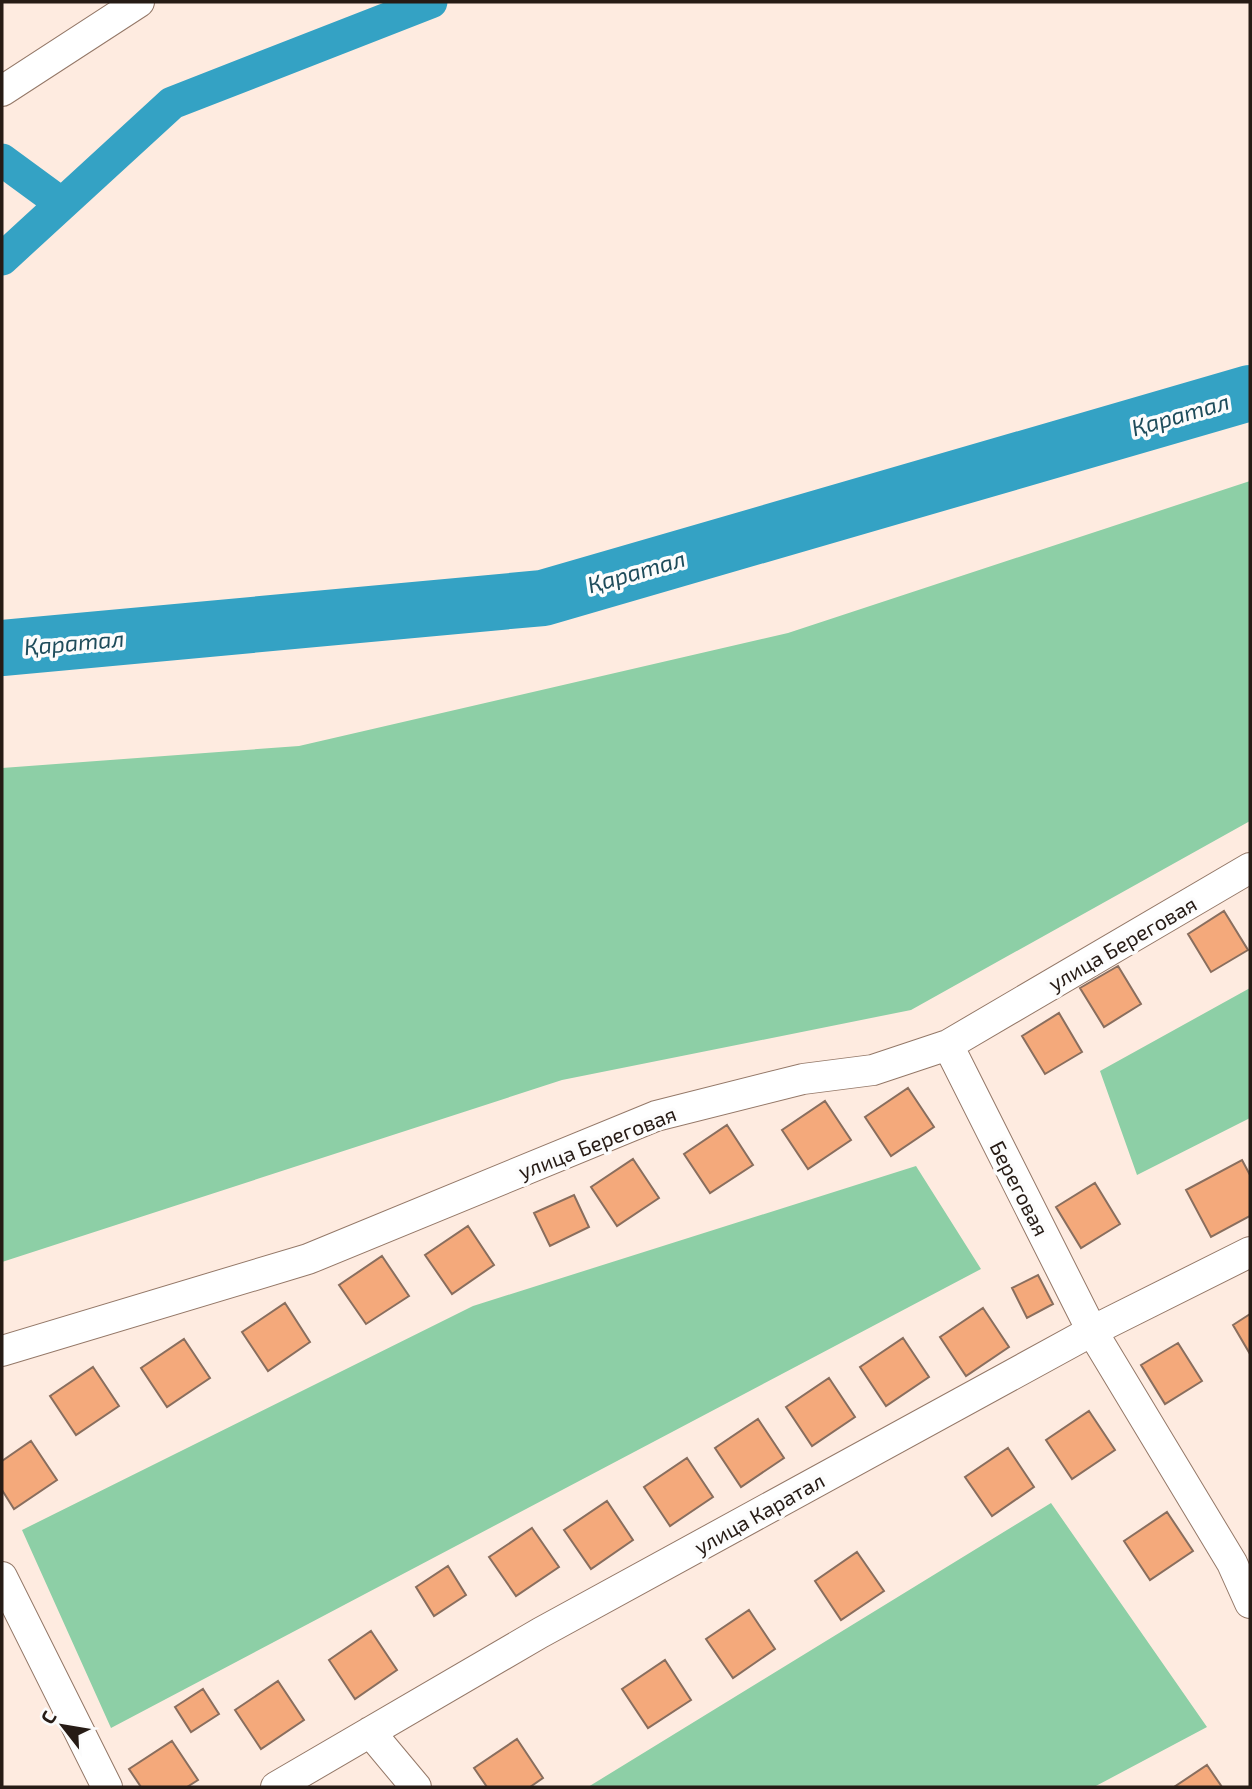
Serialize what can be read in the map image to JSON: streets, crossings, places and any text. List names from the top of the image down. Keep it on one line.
{"streets":{"street":["улица Береговая","Береговая","улица Каратал"]},"crossings":[["улица Береговая","Береговая"],["Береговая","улица Каратал"]],"water":["Қаратал"],"north":"top left"}
